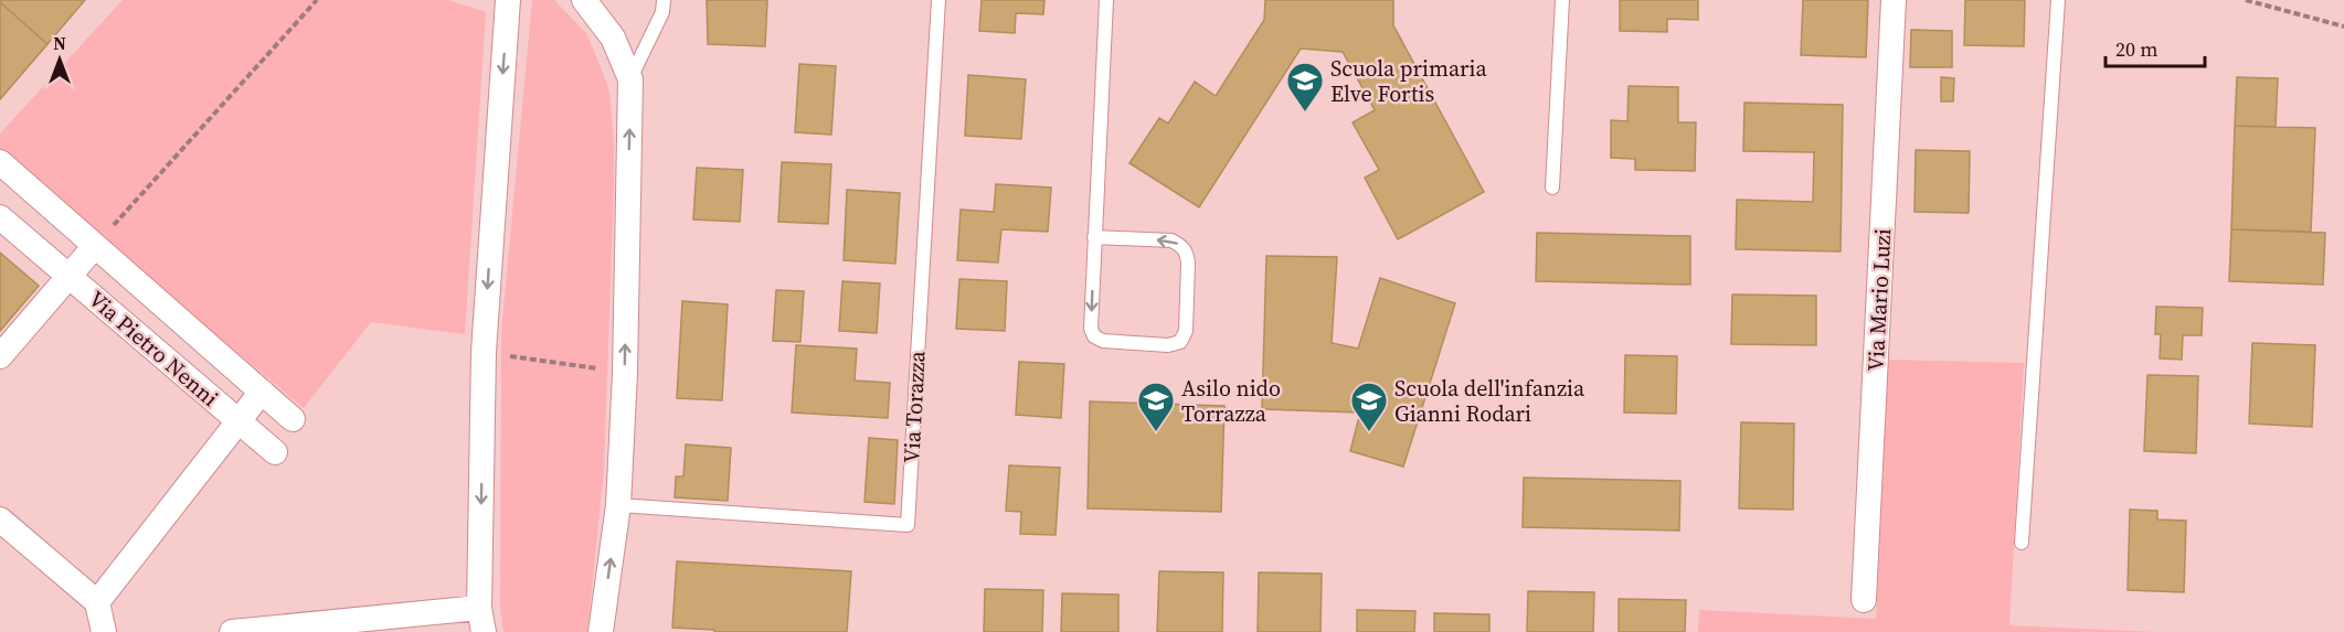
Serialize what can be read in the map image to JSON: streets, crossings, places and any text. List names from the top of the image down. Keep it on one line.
{"streets":{"street":["Via Mario Luzi","Via Pietro Nenni"],"lane":["Via Torazza"]},"places":{"school or university":["Scuola primaria Elve Fortis","Asilo nido Torrazza","Scuola dell'infanzia Gianni Rodari"]},"scale_bar":"20 m","north":"top"}
